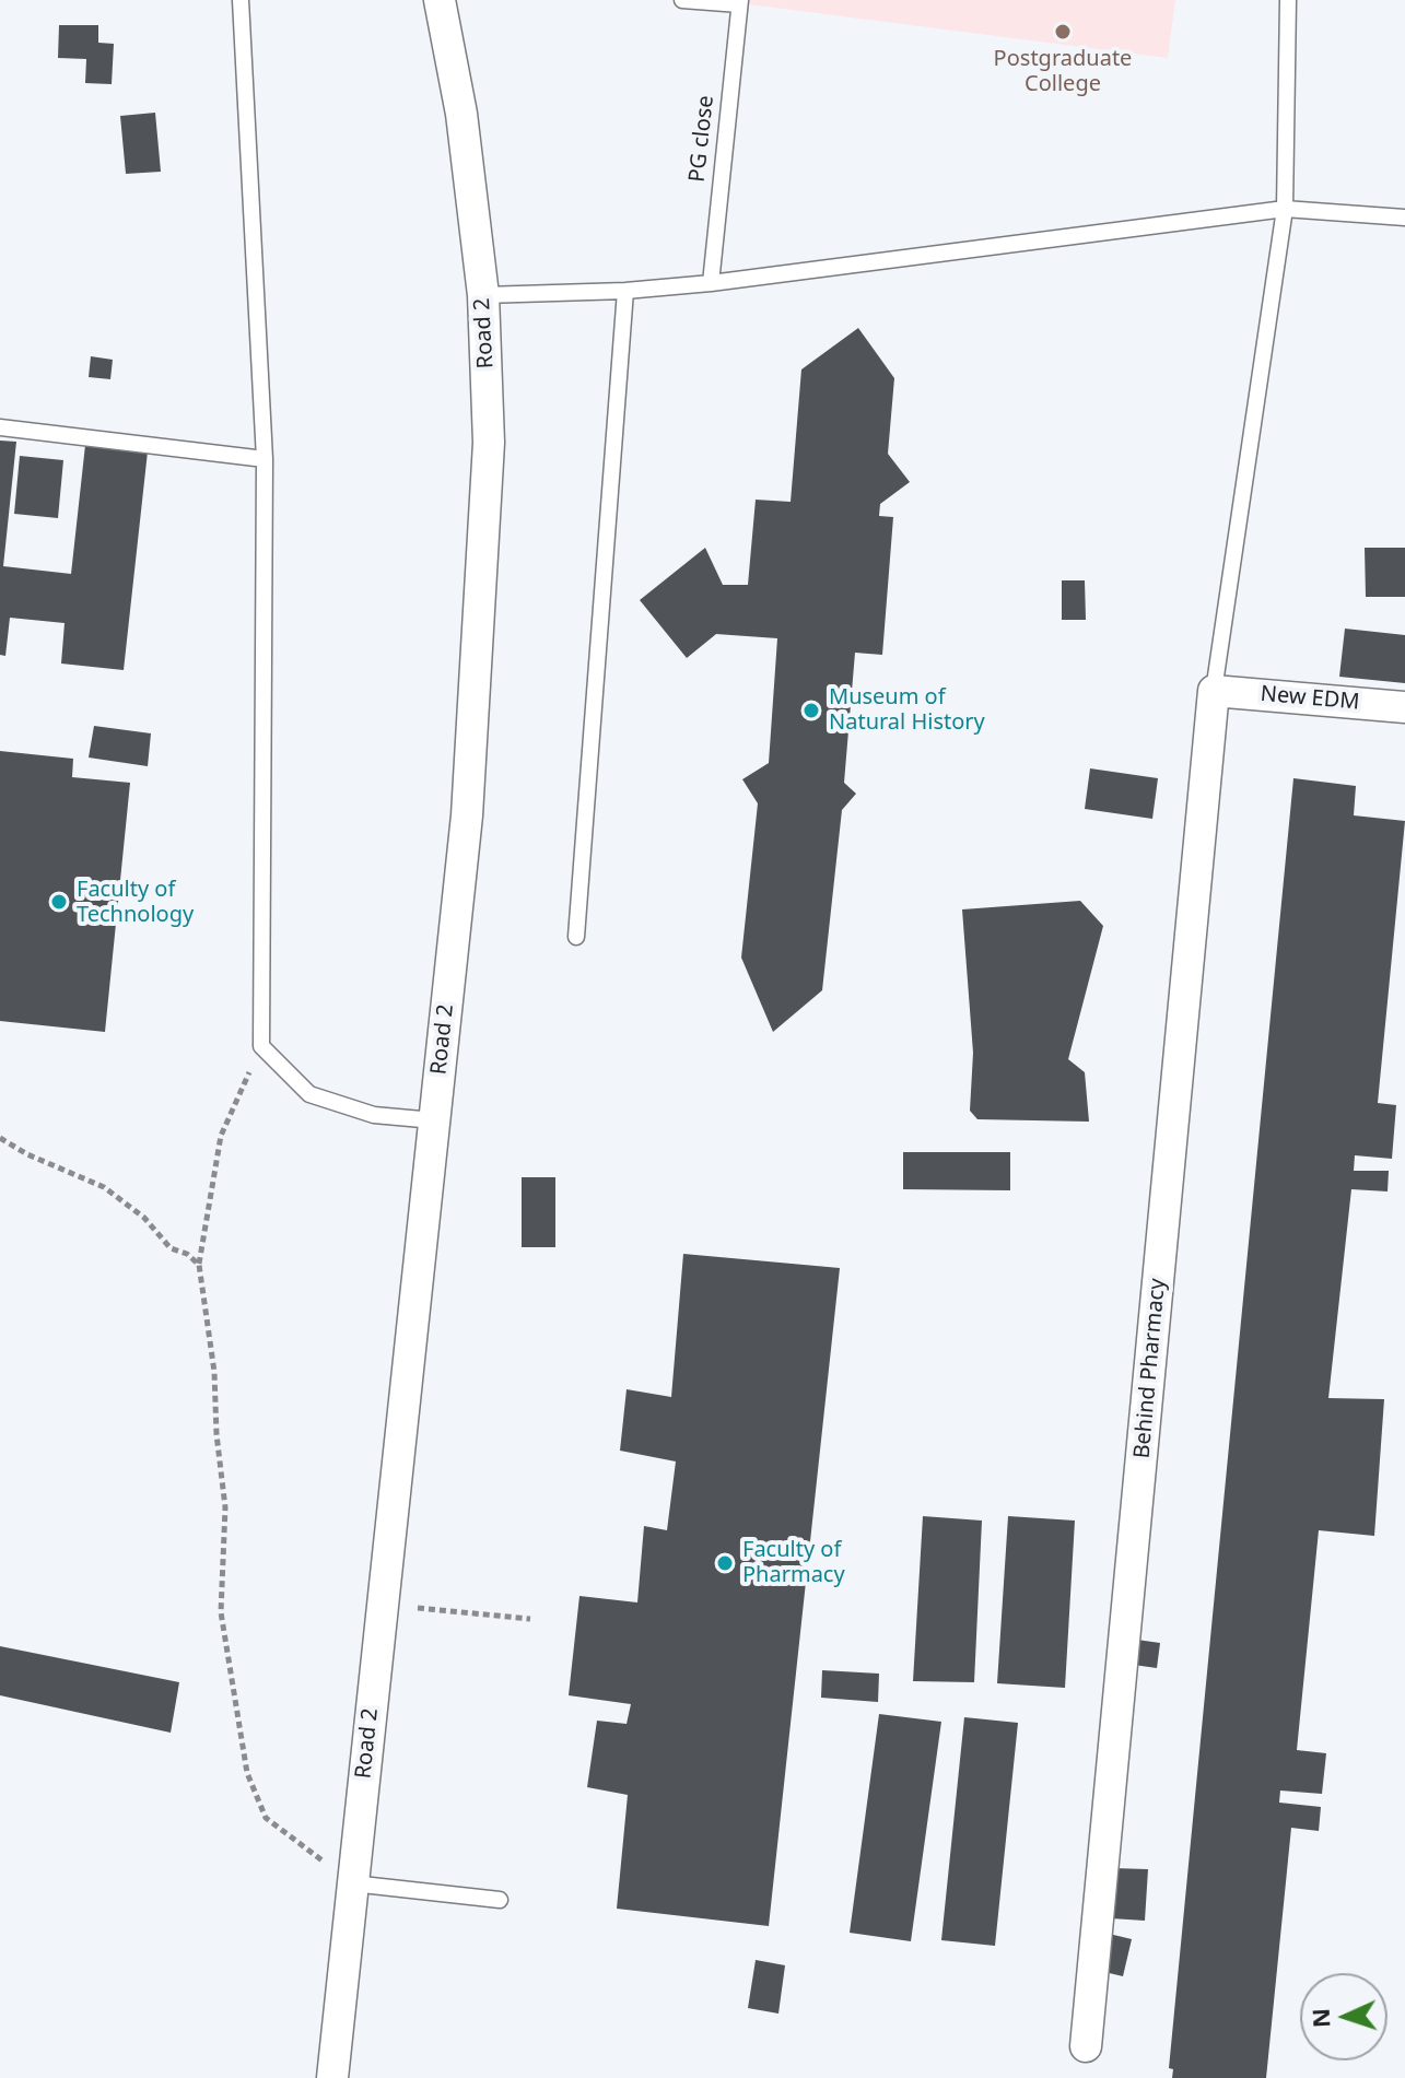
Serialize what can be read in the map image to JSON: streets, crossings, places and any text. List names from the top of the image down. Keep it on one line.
{"streets":{"street":["Road 2","New EDM","Behind Pharmacy"],"lane":["PG close"]},"crossings":[["New EDM","Behind Pharmacy"]],"places":["Postgraduate College","Museum of Natural History","Faculty of Technology","Faculty of Pharmacy"],"north":"left"}
